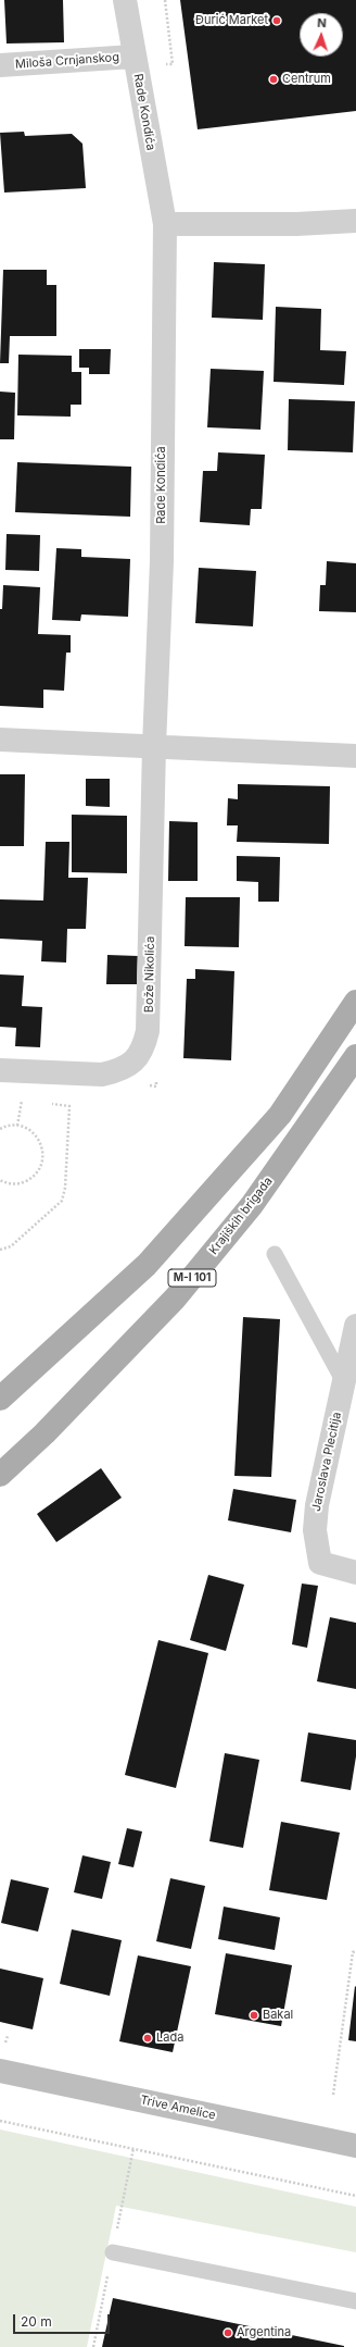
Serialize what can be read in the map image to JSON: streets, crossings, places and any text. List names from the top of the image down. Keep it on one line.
{"streets":{"main road":["Krajiških brigada","M-I 101","Trive Amelice"],"street":["Miloša Crnjanskog","Rade Kondića","Bože Nikolića","Jaroslava Plecitija"]},"crossings":[["Miloša Crnjanskog","Rade Kondića"],["Rade Kondića","Bože Nikolića"]],"places":["Đurić Market","Centrum","Bakal","Lada","Argentina"],"scale_bar":"20 m","north":"top"}
